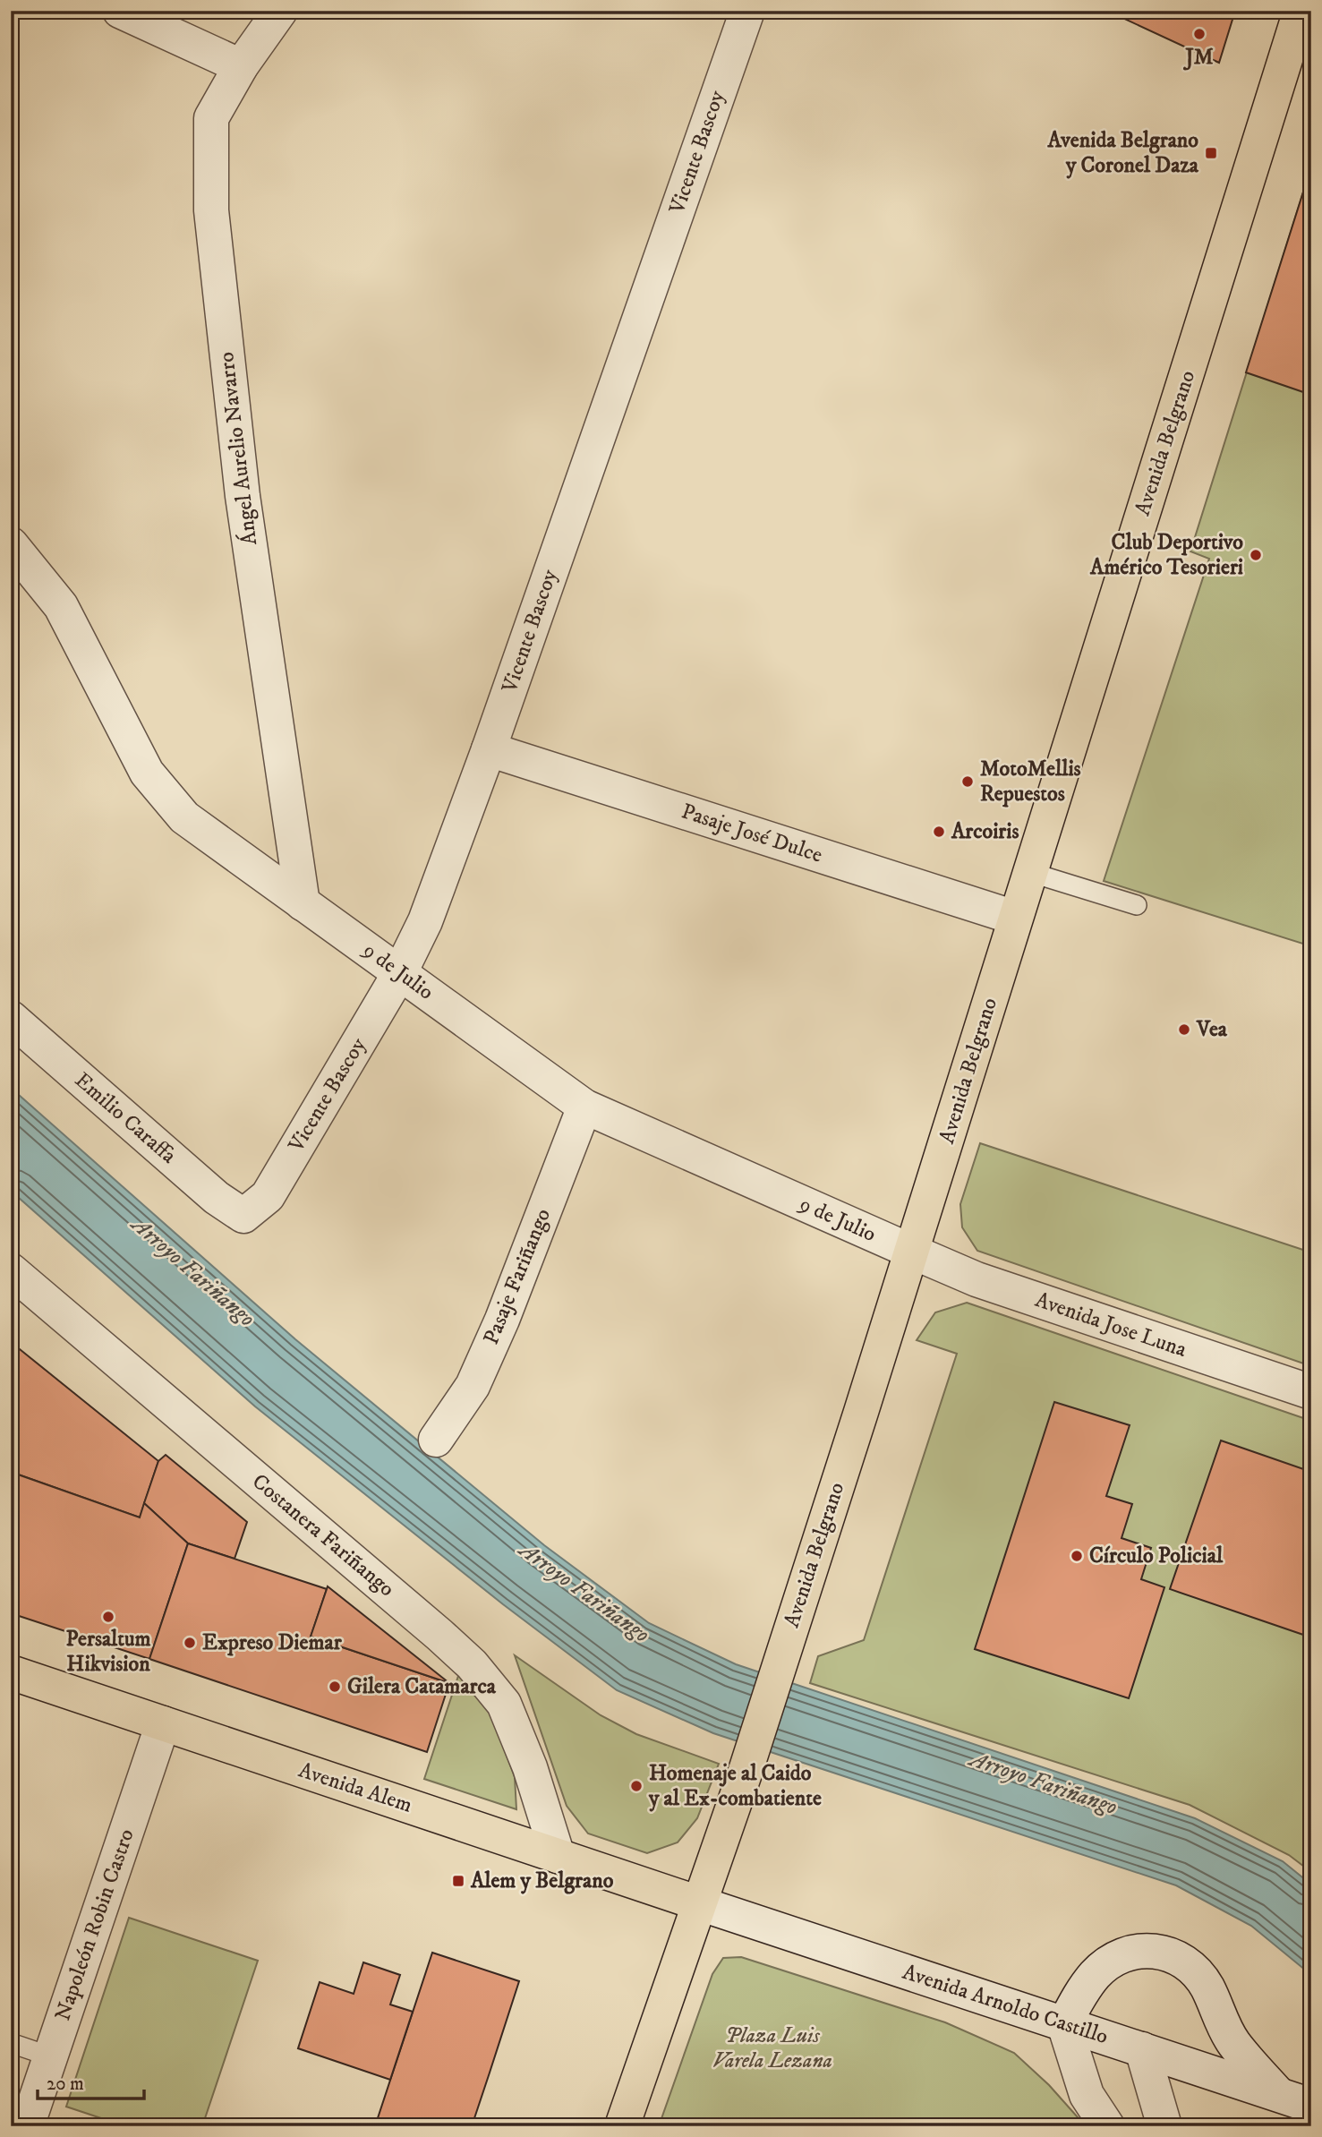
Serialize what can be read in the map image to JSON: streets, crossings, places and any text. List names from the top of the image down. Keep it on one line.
{"streets":{"main road":["Avenida Belgrano","Avenida Alem"],"street":["Vicente Bascoy","Ángel Aurelio Navarro","Pasaje José Dulce","9 de Julio","Emilio Caraffa","Pasaje Fariñango","Avenida Jose Luna","Costanera Fariñango","Napoleón Robin Castro","Avenida Arnoldo Castillo"]},"crossings":[["Vicente Bascoy","Pasaje José Dulce"],["Vicente Bascoy","9 de Julio"],["Vicente Bascoy","Emilio Caraffa"],["Avenida Belgrano","Pasaje José Dulce"],["Avenida Belgrano","9 de Julio"],["Avenida Belgrano","Avenida Jose Luna"],["Avenida Belgrano","Avenida Alem"],["Avenida Belgrano","Avenida Arnoldo Castillo"],["Ángel Aurelio Navarro","9 de Julio"],["9 de Julio","Pasaje Fariñango"],["9 de Julio","Avenida Jose Luna"],["Costanera Fariñango","Avenida Alem"],["Avenida Alem","Napoleón Robin Castro"],["Avenida Alem","Avenida Arnoldo Castillo"]],"water":["Arroyo Fariñango"],"parks":["Plaza Luis Varela Lezana"],"places":{"other":["JM","Club Deportivo Américo Tesorieri","MotoMellis Repuestos","Arcoiris","Vea","Círculo Policial","Persaltum Hikvision","Expreso Diemar","Gilera Catamarca","Homenaje al Caido y al Ex-combatiente"],"transit":["Avenida Belgrano y Coronel Daza","Alem y Belgrano"]},"scale_bar":"20 m"}
